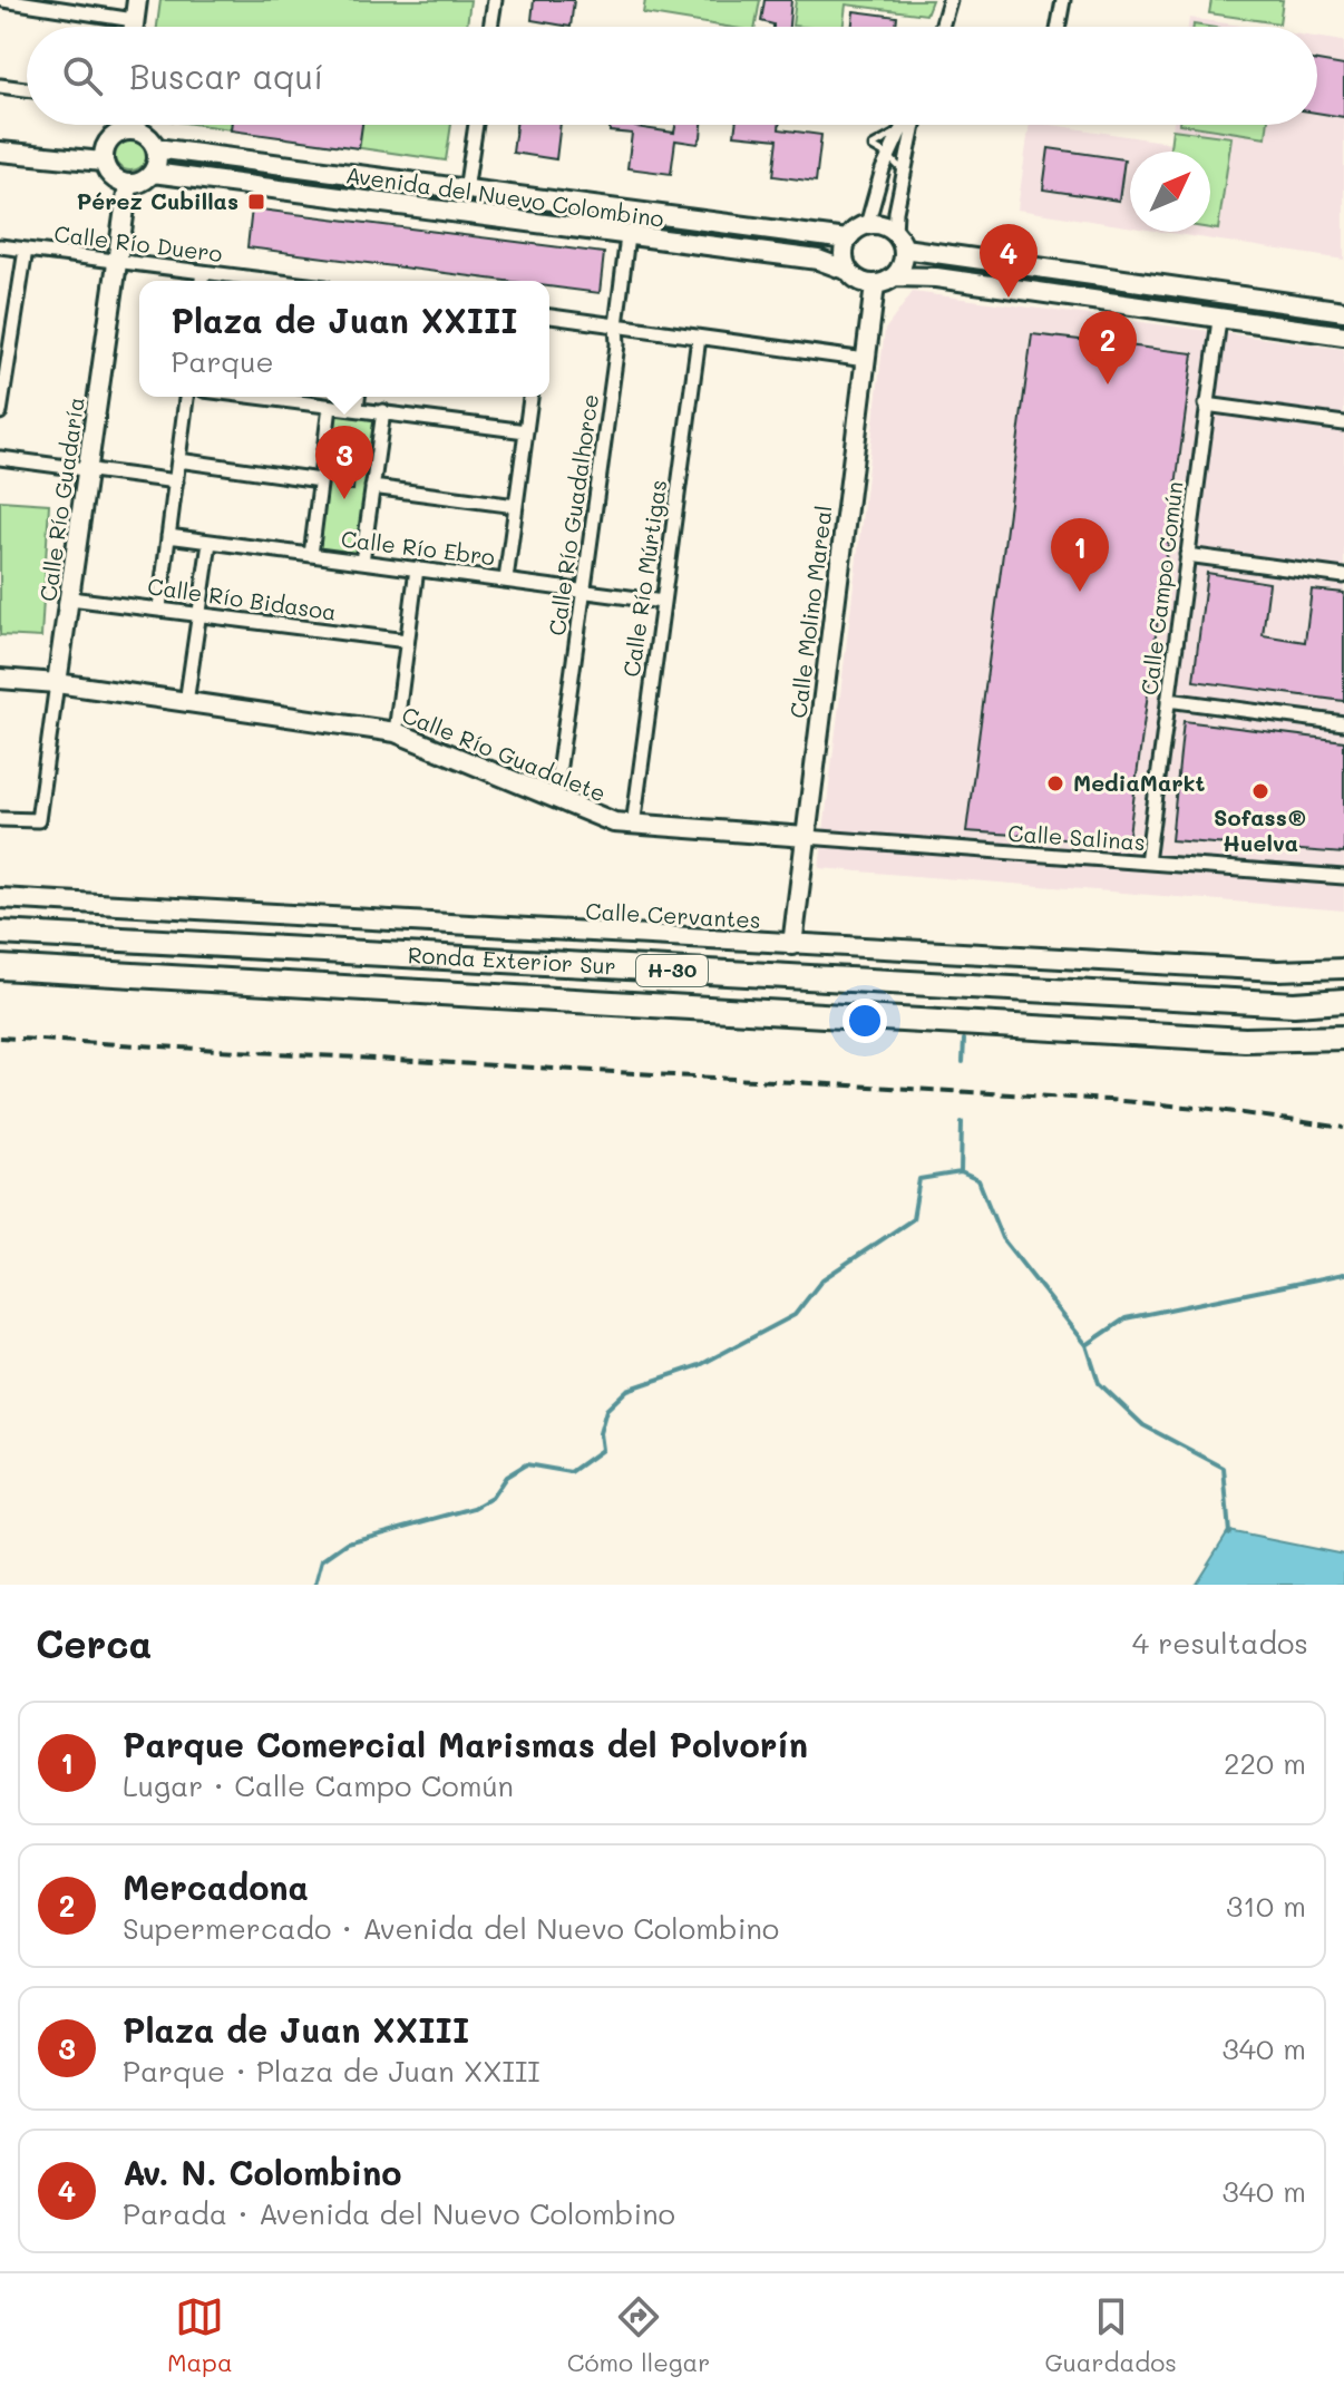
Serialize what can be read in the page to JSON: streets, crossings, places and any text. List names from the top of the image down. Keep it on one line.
{"streets":{"highway":["Ronda Exterior Sur","H-30"],"street":["Avenida del Nuevo Colombino","Calle Río Duero","Calle Río Guadaría","Calle Río Guadalhorce","Calle Río Ebro","Calle Río Múrtigas","Calle Campo Común","Calle Río Bidasoa","Calle Molino Mareal","Calle Río Guadalete","Calle Salinas","Calle Cervantes"]},"crossings":[["Avenida del Nuevo Colombino","Calle Río Guadaría"],["Avenida del Nuevo Colombino","Calle Río Guadalhorce"],["Avenida del Nuevo Colombino","Calle Molino Mareal"],["Calle Río Duero","Calle Río Guadaría"],["Calle Río Guadaría","Calle Río Bidasoa"],["Calle Río Guadaría","Calle Río Guadalete"],["Calle Río Guadalhorce","Calle Río Ebro"],["Calle Río Guadalhorce","Calle Río Guadalete"],["Calle Río Ebro","Calle Río Múrtigas"],["Calle Río Múrtigas","Calle Río Guadalete"],["Calle Campo Común","Calle Salinas"],["Calle Molino Mareal","Calle Río Guadalete"],["Calle Molino Mareal","Calle Salinas"],["Calle Molino Mareal","Calle Cervantes"],["Calle Río Guadalete","Calle Salinas"]],"places":{"transit":["Pérez Cubillas"],"other":["MediaMarkt","Sofass® Huelva"]},"north":"top right","page":{"search":"Buscar aquí","pins":["4","2","3","1"],"popup":["Plaza de Juan XXIII","Parque"],"heading":["Cerca","4 resultados"],"list":[{"mark":"1","name":"Parque Comercial Marismas del Polvorín","note":"Lugar · Calle Campo Común","value":"220 m"},{"mark":"2","name":"Mercadona","note":"Supermercado · Avenida del Nuevo Colombino","value":"310 m"},{"mark":"3","name":"Plaza de Juan XXIII","note":"Parque · Plaza de Juan XXIII","value":"340 m"},{"mark":"4","name":"Av. N. Colombino","note":"Parada · Avenida del Nuevo Colombino","value":"340 m"}],"nav":["Mapa","Cómo llegar","Guardados"]}}
